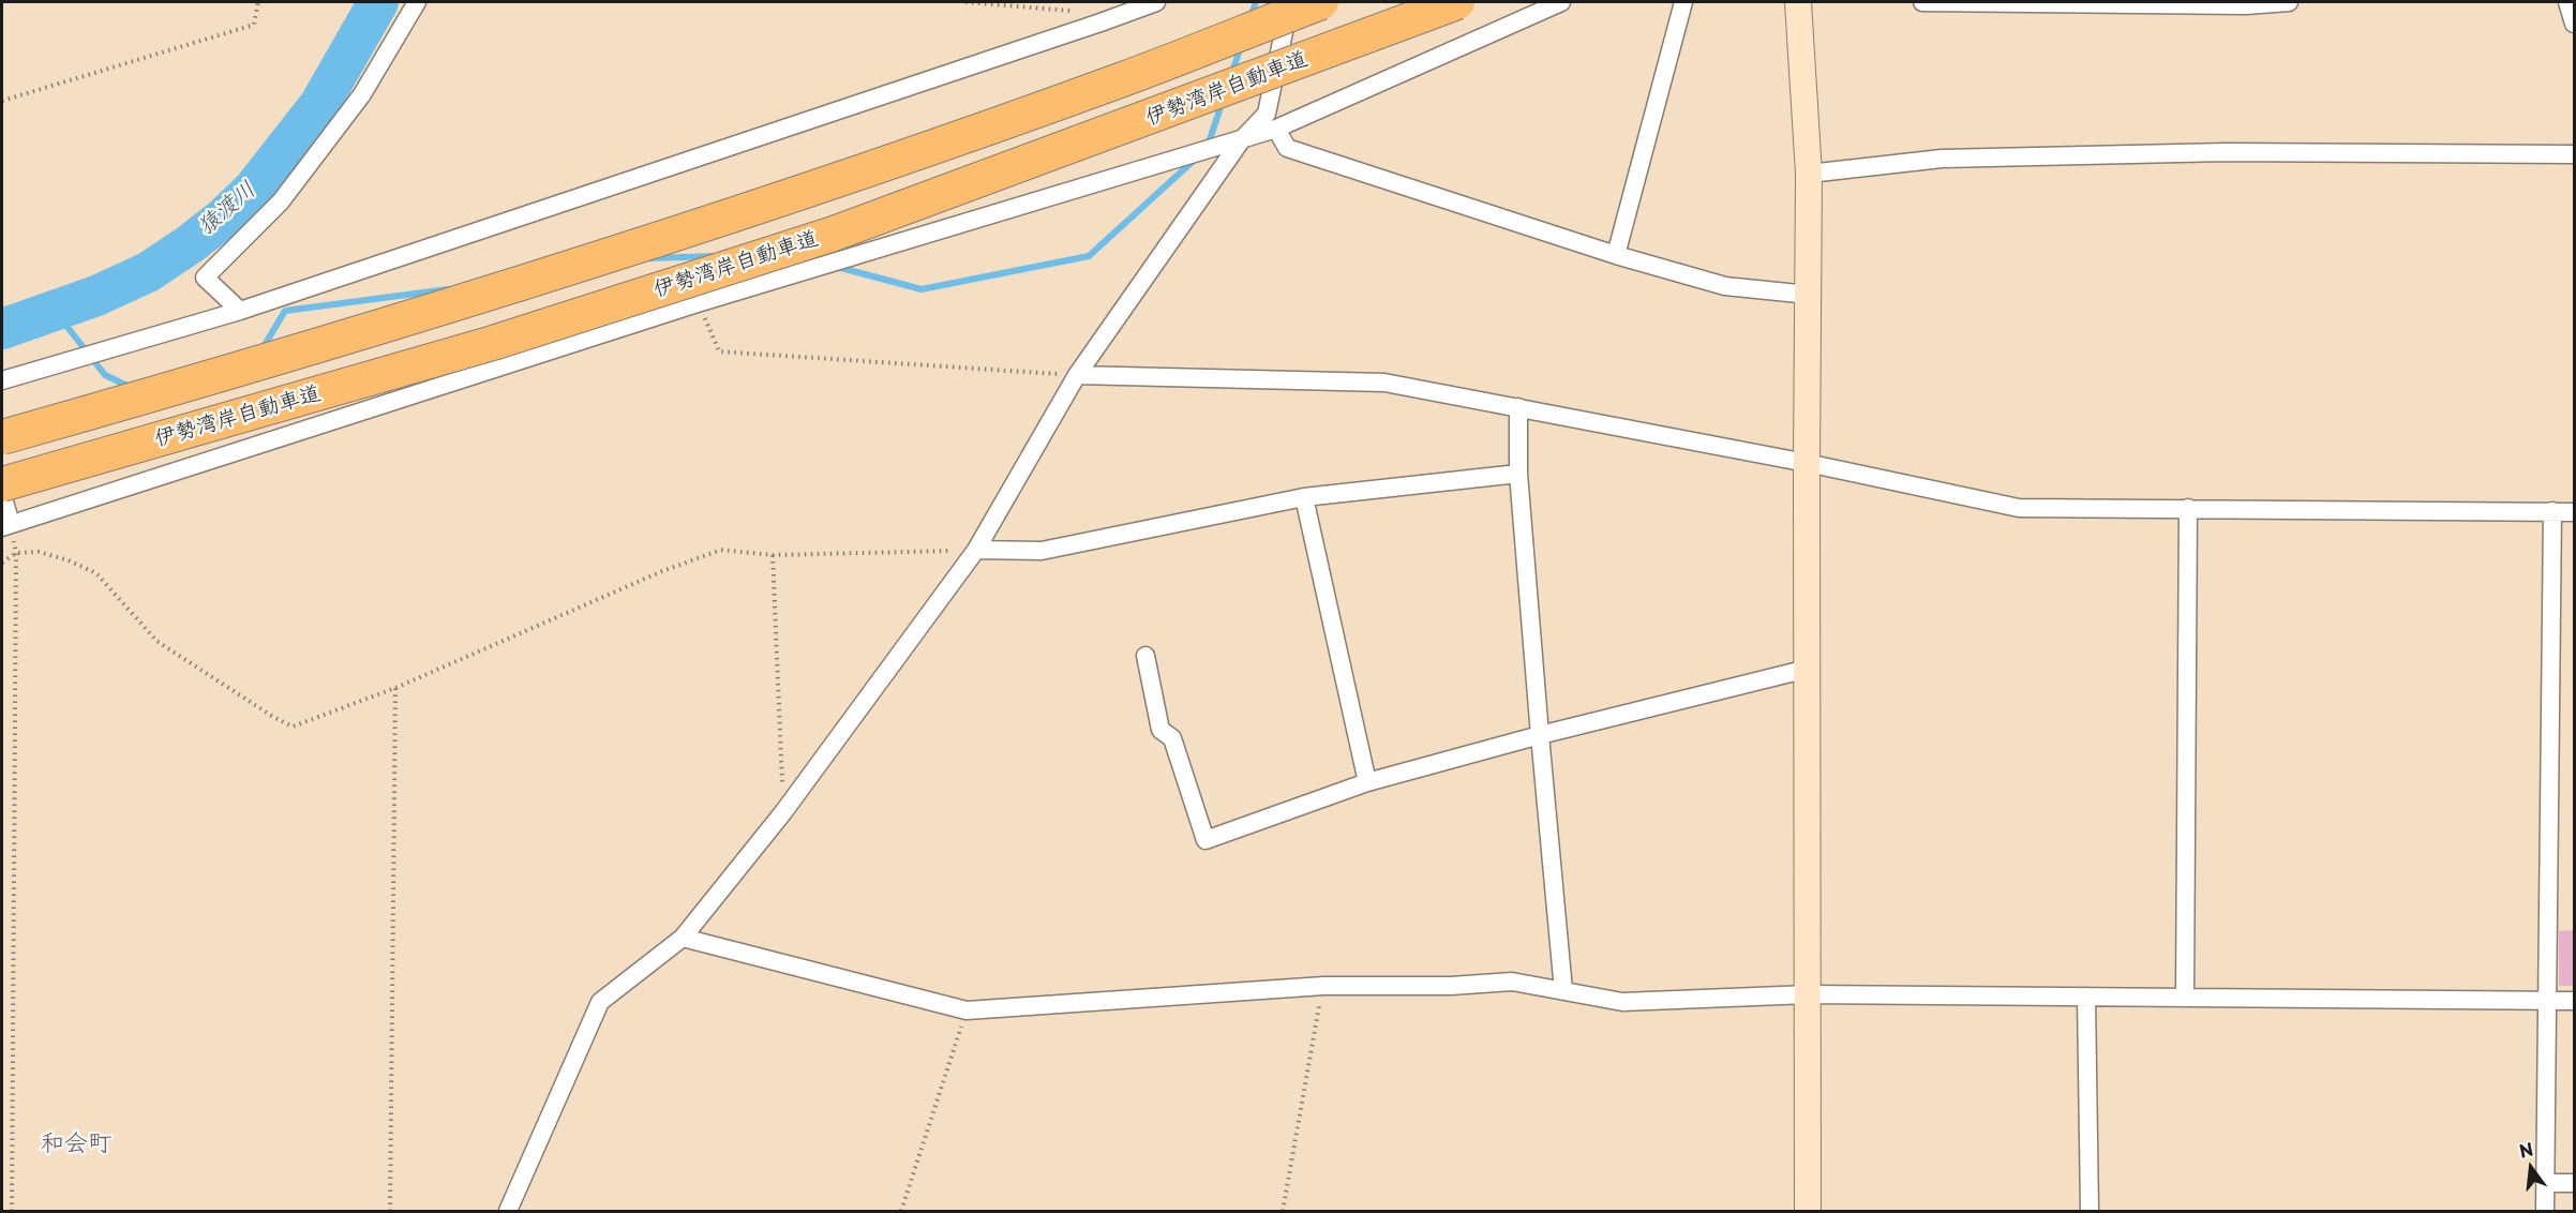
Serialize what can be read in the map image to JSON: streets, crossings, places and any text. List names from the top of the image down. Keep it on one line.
{"streets":{"highway":["伊勢湾岸自動車道"]},"districts":["和会町"],"water":["猿渡川"],"north":"top"}
